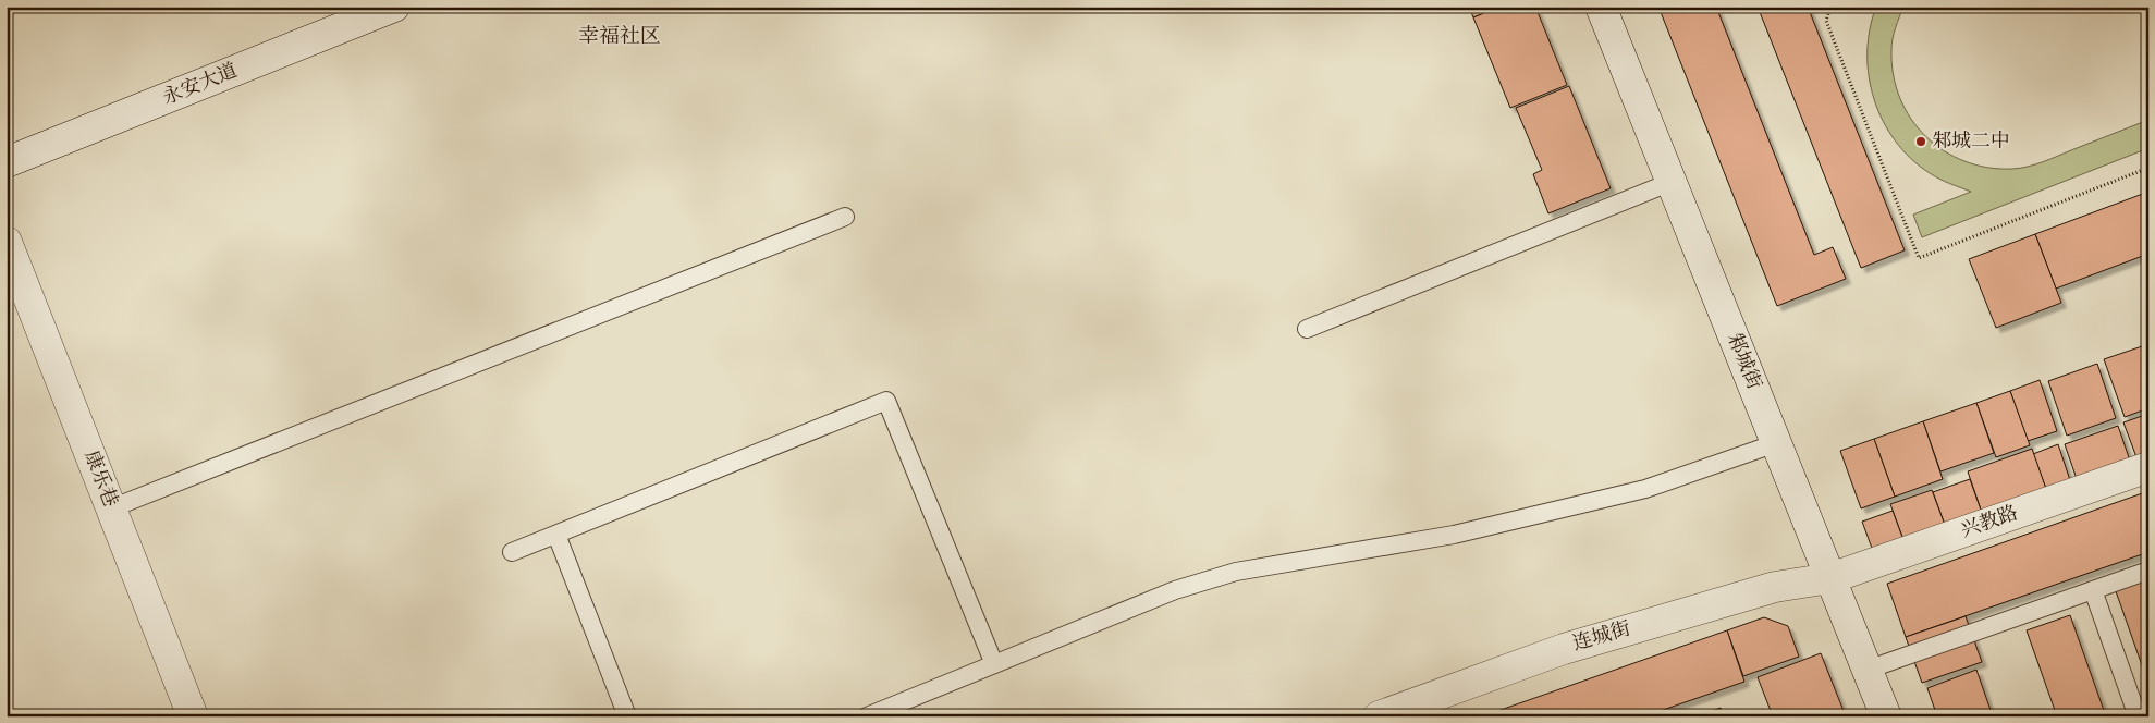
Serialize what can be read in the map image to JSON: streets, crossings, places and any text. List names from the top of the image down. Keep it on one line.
{"streets":{"street":["永安大道","邾城街","康乐巷","兴教路","连城街"]},"crossings":[["邾城街","兴教路"],["邾城街","连城街"],["兴教路","连城街"]],"districts":["幸福社区"],"places":["邾城二中"]}
